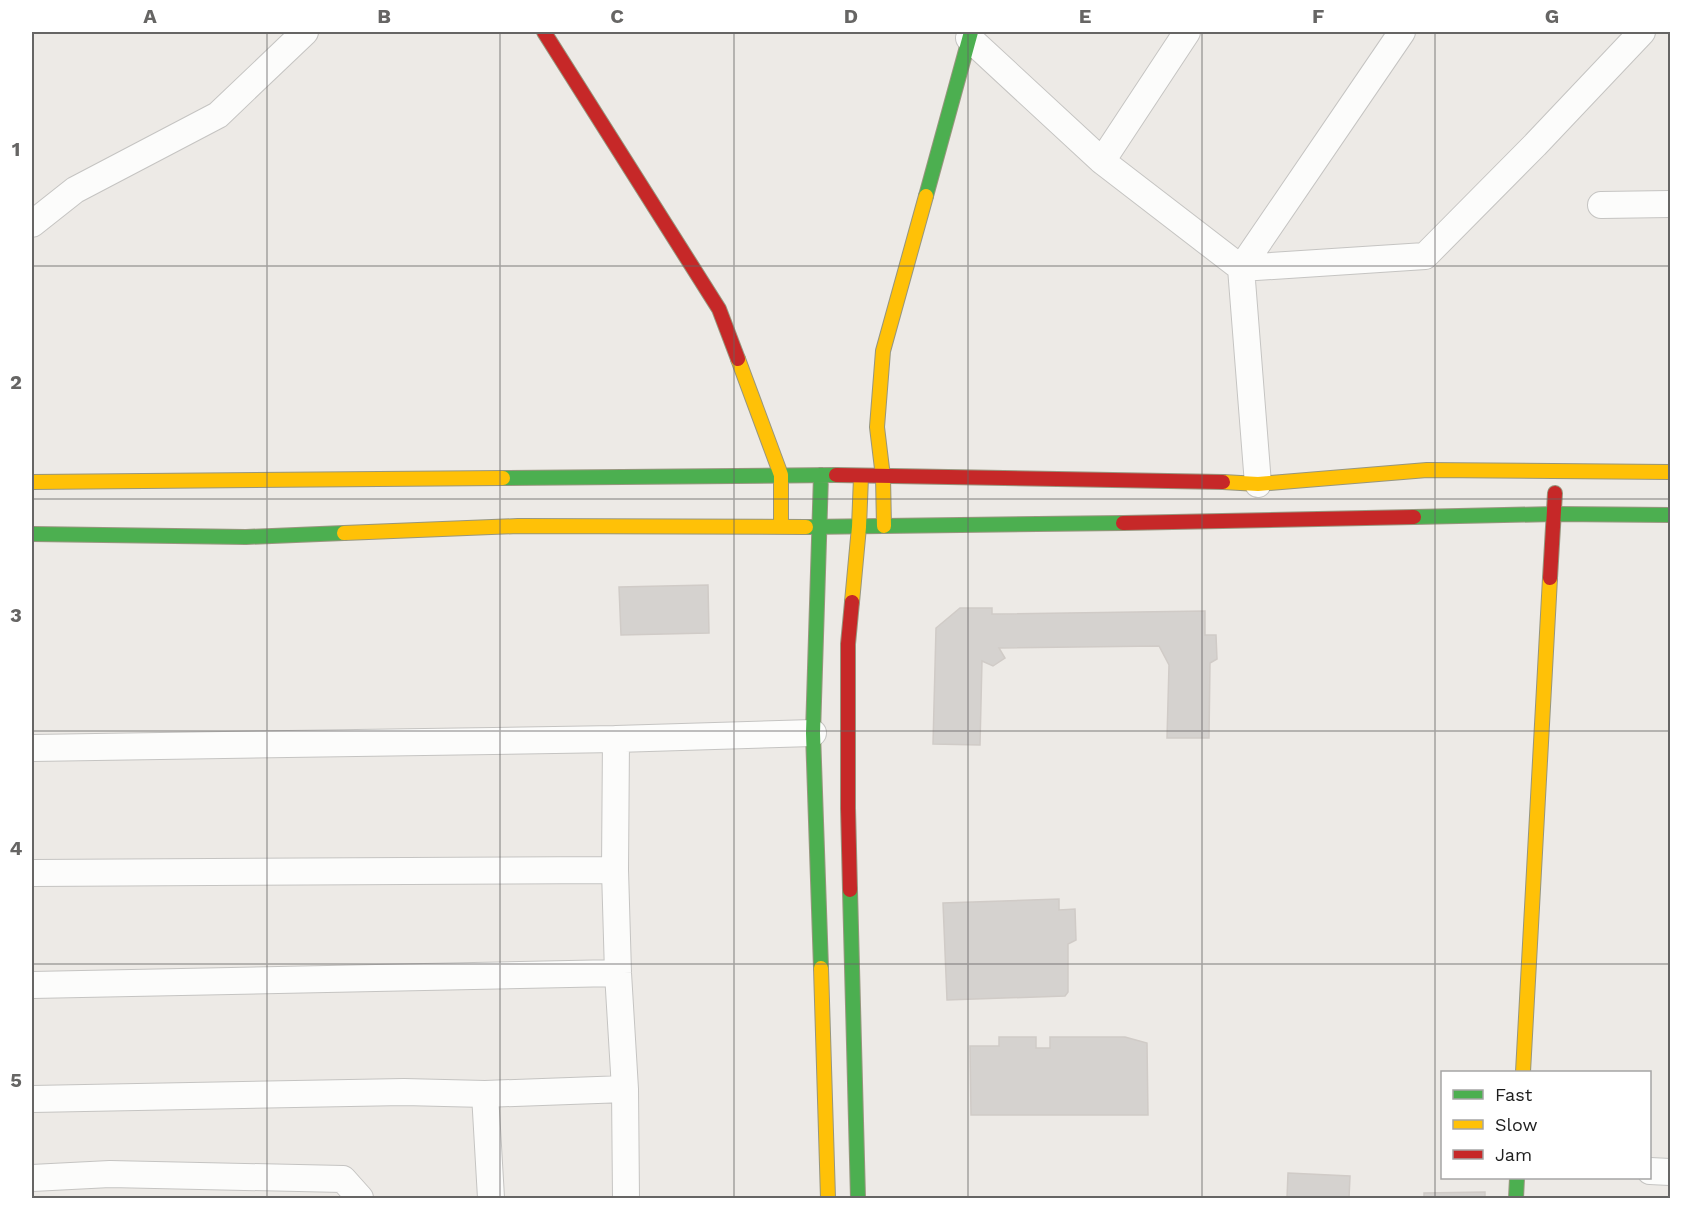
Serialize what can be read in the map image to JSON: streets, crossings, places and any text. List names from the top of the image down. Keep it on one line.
{"legend":["Fast","Slow","Jam"],"grid":{"columns":["A","B","C","D","E","F","G"],"rows":["1","2","3","4","5"]}}
